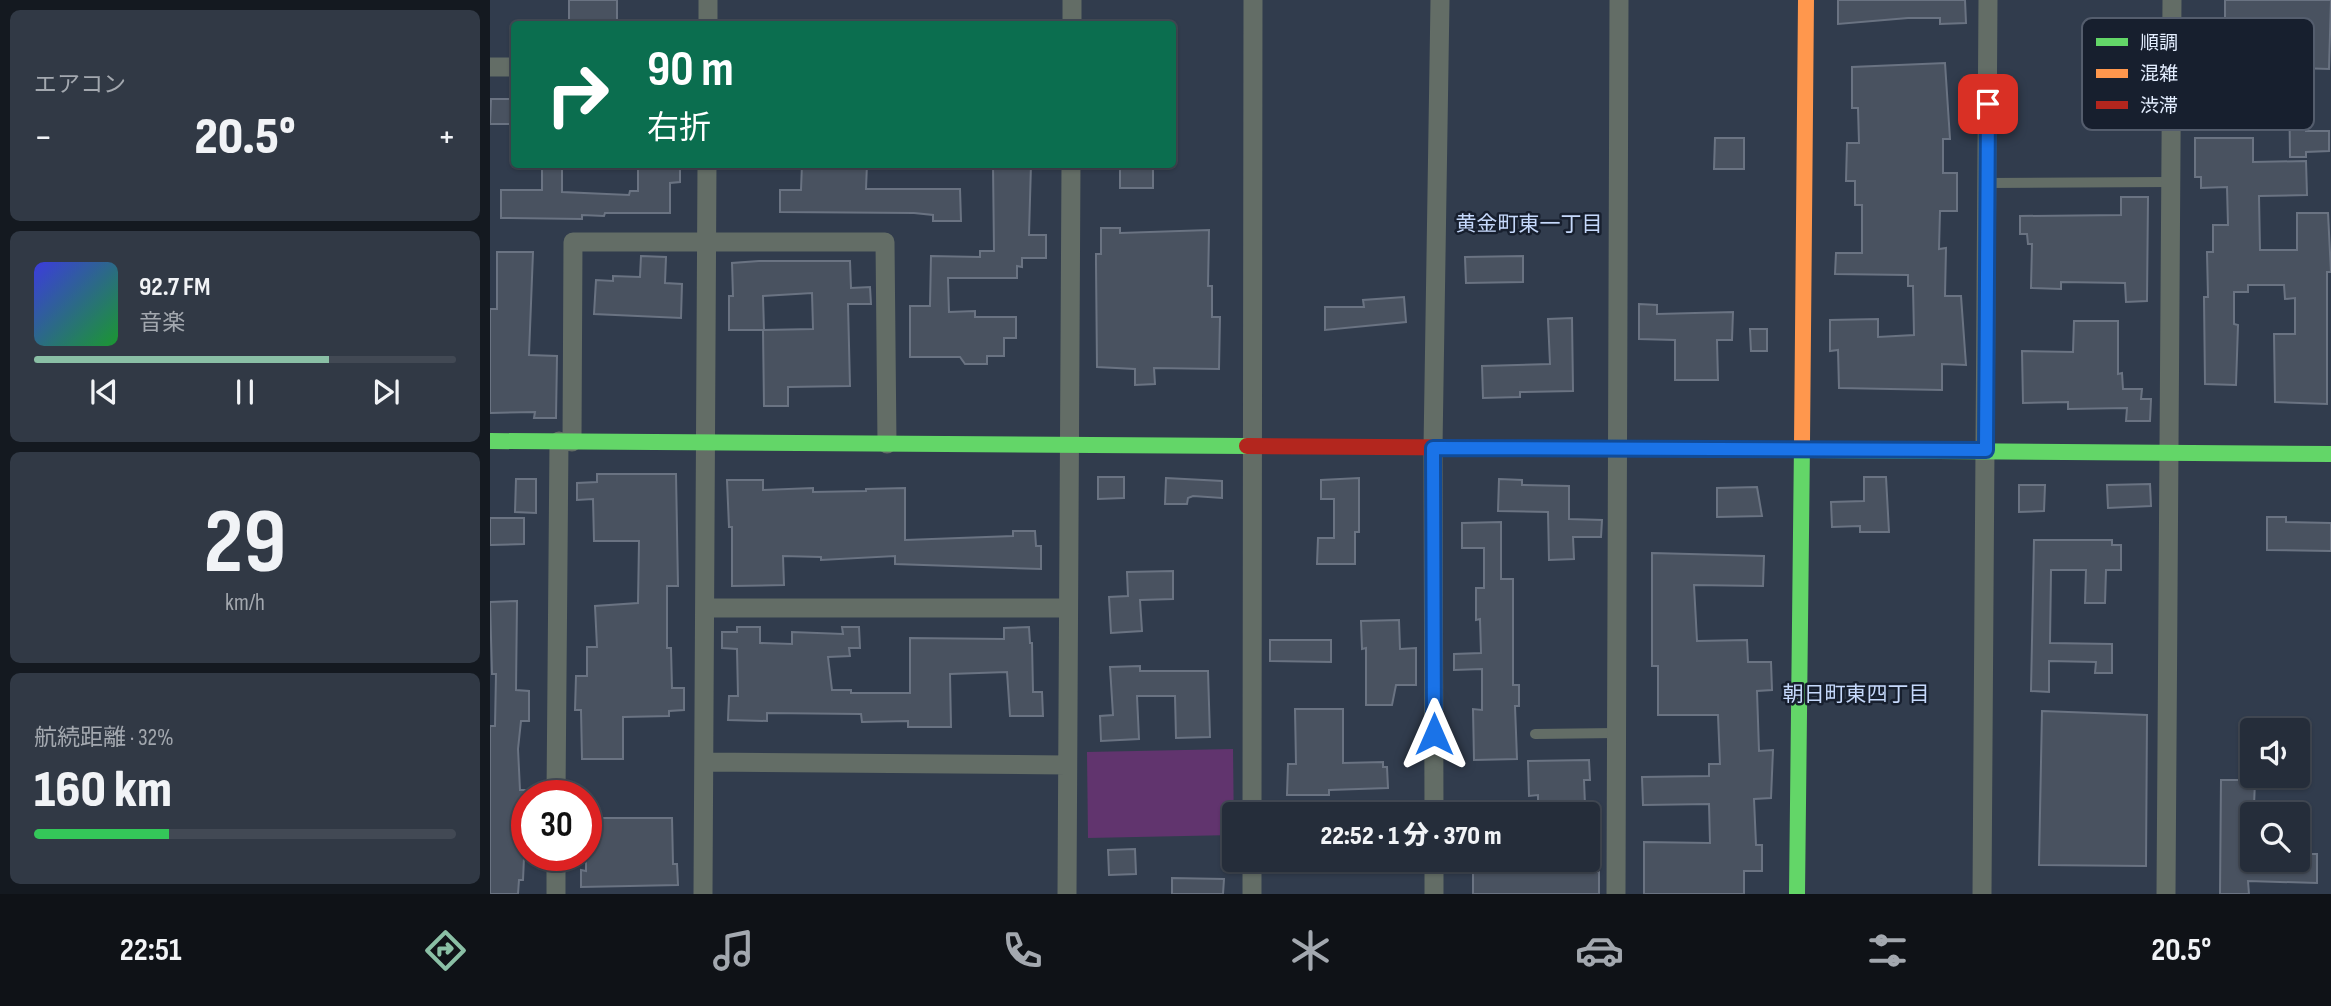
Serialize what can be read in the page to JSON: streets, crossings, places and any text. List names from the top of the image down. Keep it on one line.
{"districts":["黄金町東一丁目","朝日町東四丁目"],"legend":["順調","混雑","渋滞"],"page":{"tile":["エアコン",["29","km/h"],["航続距離 · 32%","160 km"]],"turn":["90 m","右折"],"heat":["−","20.5°","+"],"song":["92.7 FM","音楽"],"limit":"30","trip":"22:52 · 1 分 · 370 m","tabs":["22:51","20.5°"]}}
